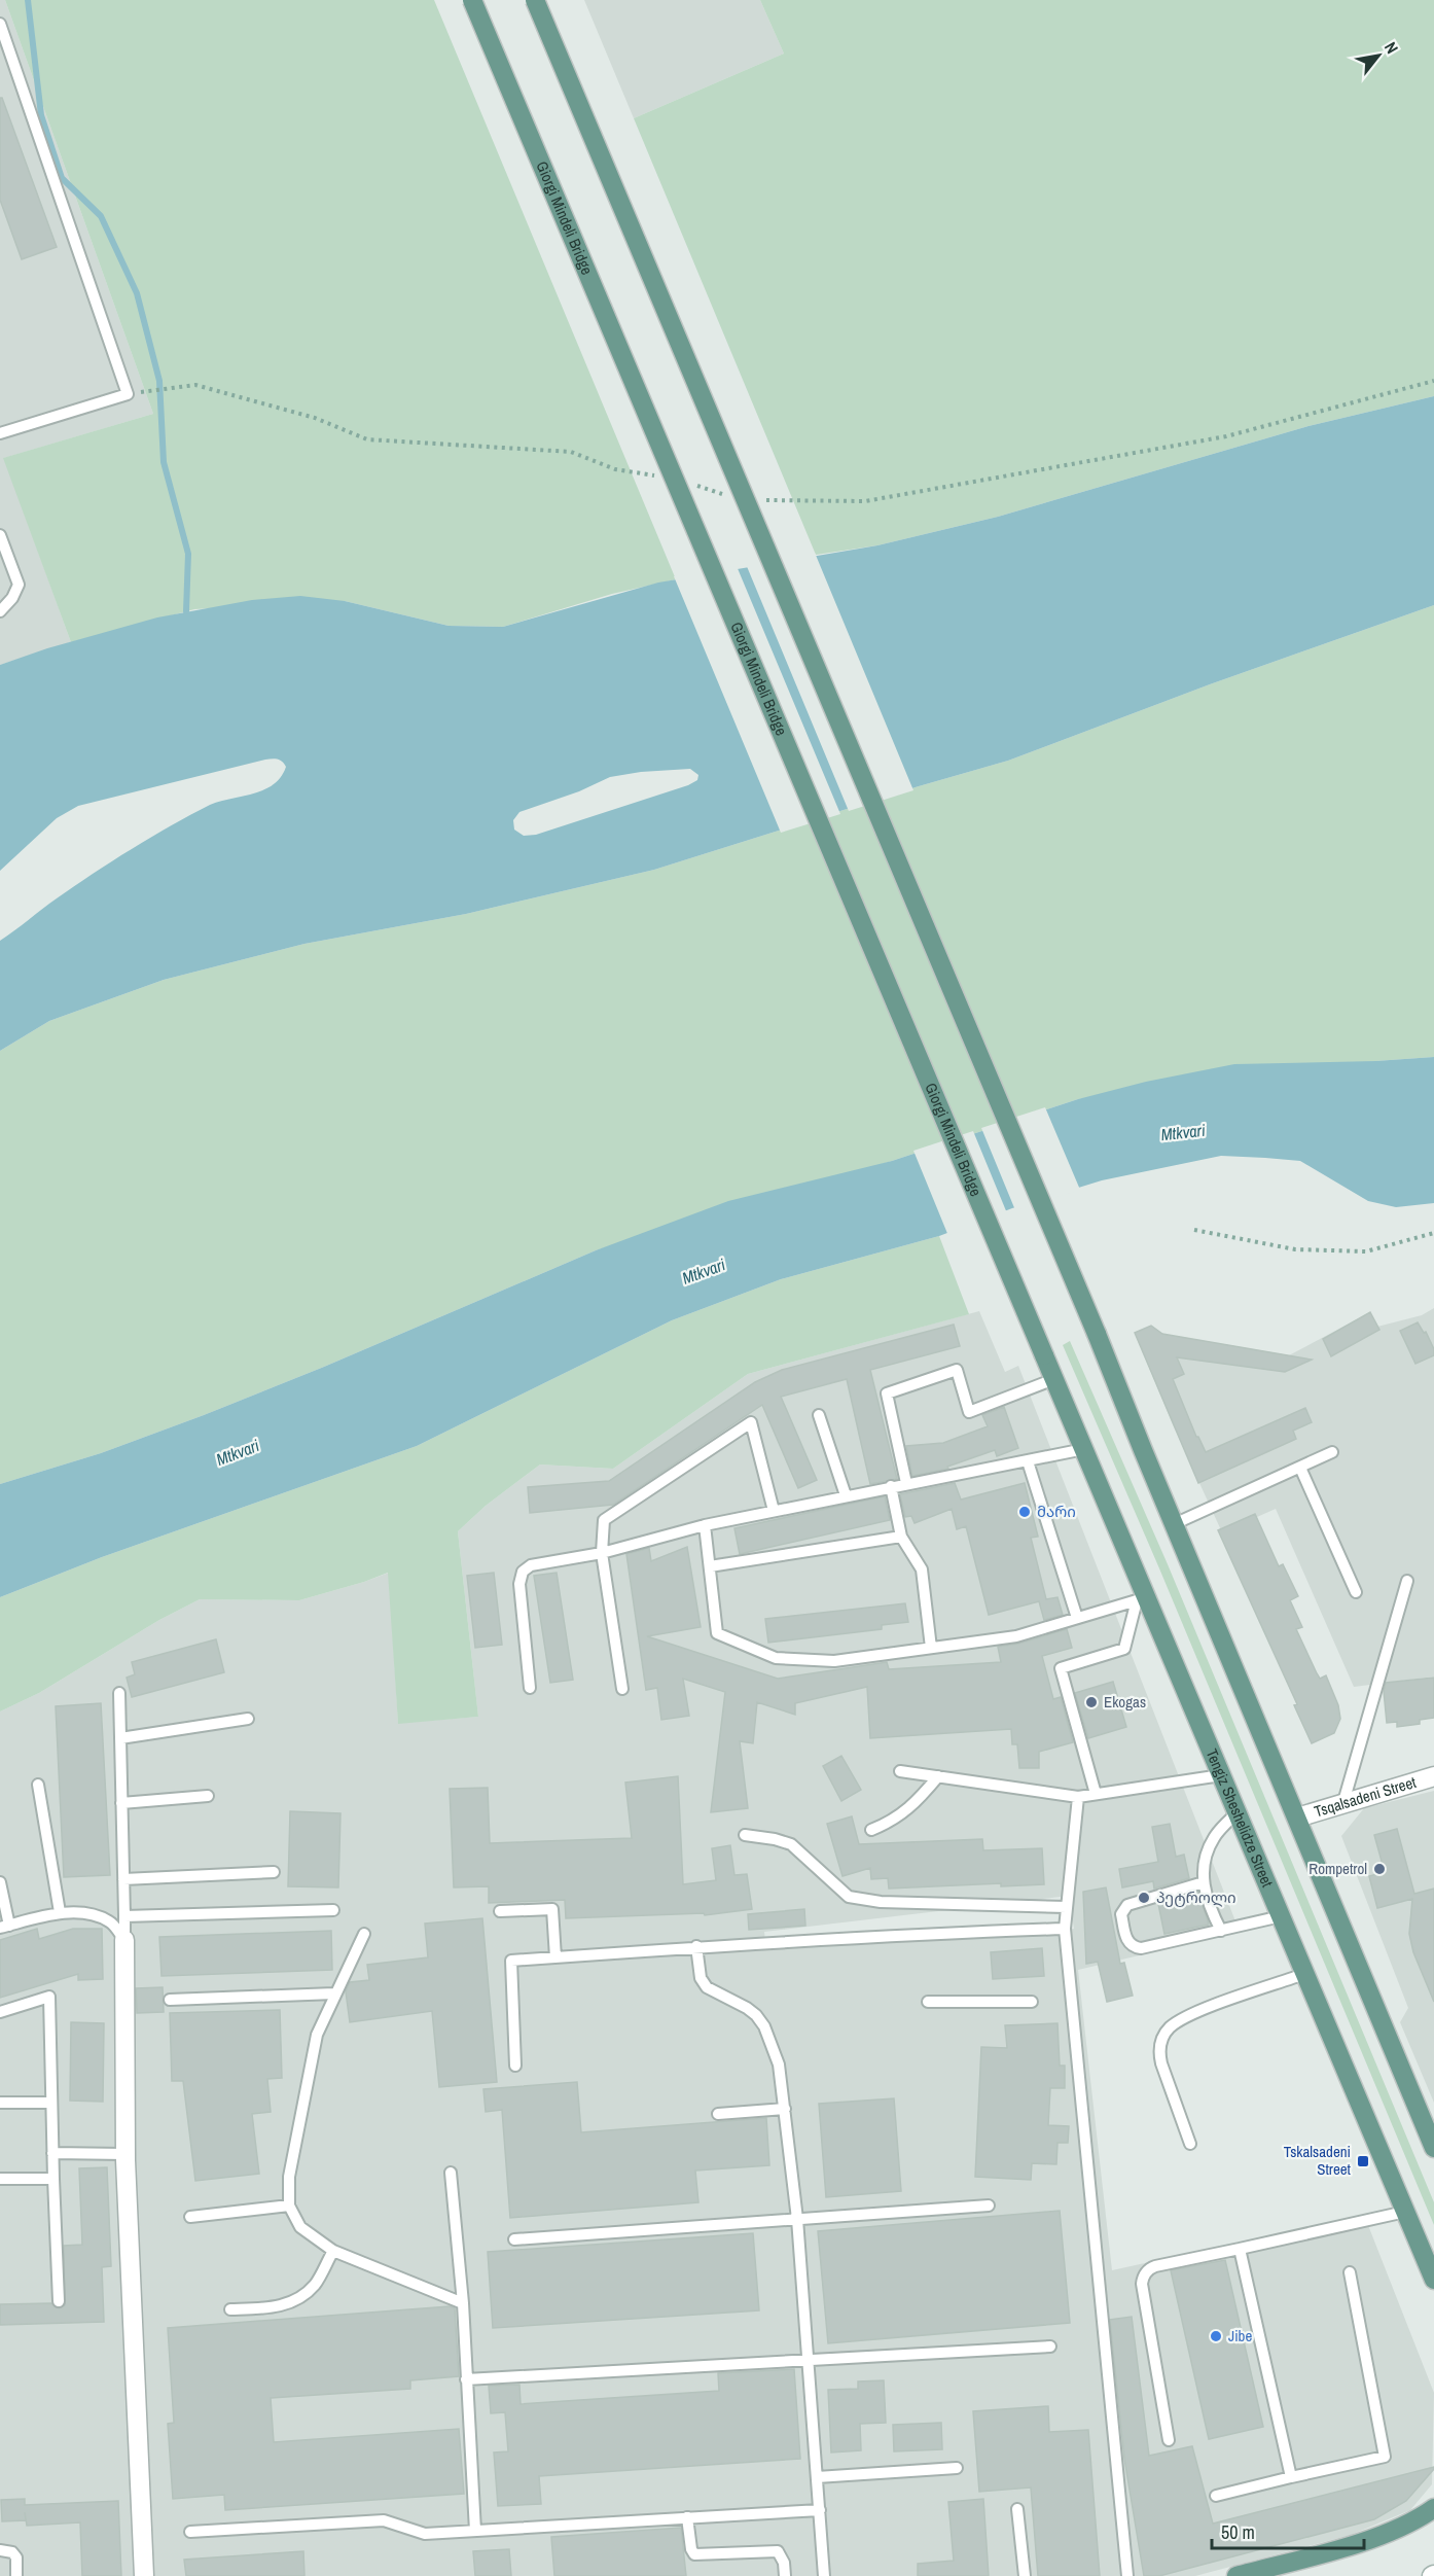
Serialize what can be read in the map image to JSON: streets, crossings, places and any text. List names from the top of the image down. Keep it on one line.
{"streets":{"main road":["Giorgi Mindeli Bridge","Tengiz Sheshelidze Street"],"street":["Tsqalsadeni Street"]},"crossings":[["Giorgi Mindeli Bridge","Tengiz Sheshelidze Street"]],"water":["Mtkvari"],"places":{"other":["მარი","Ekogas","Rompetrol","პეტროლი","Jibe"],"transit":["Tskalsadeni Street"]},"scale_bar":"50 m","north":"top right"}
